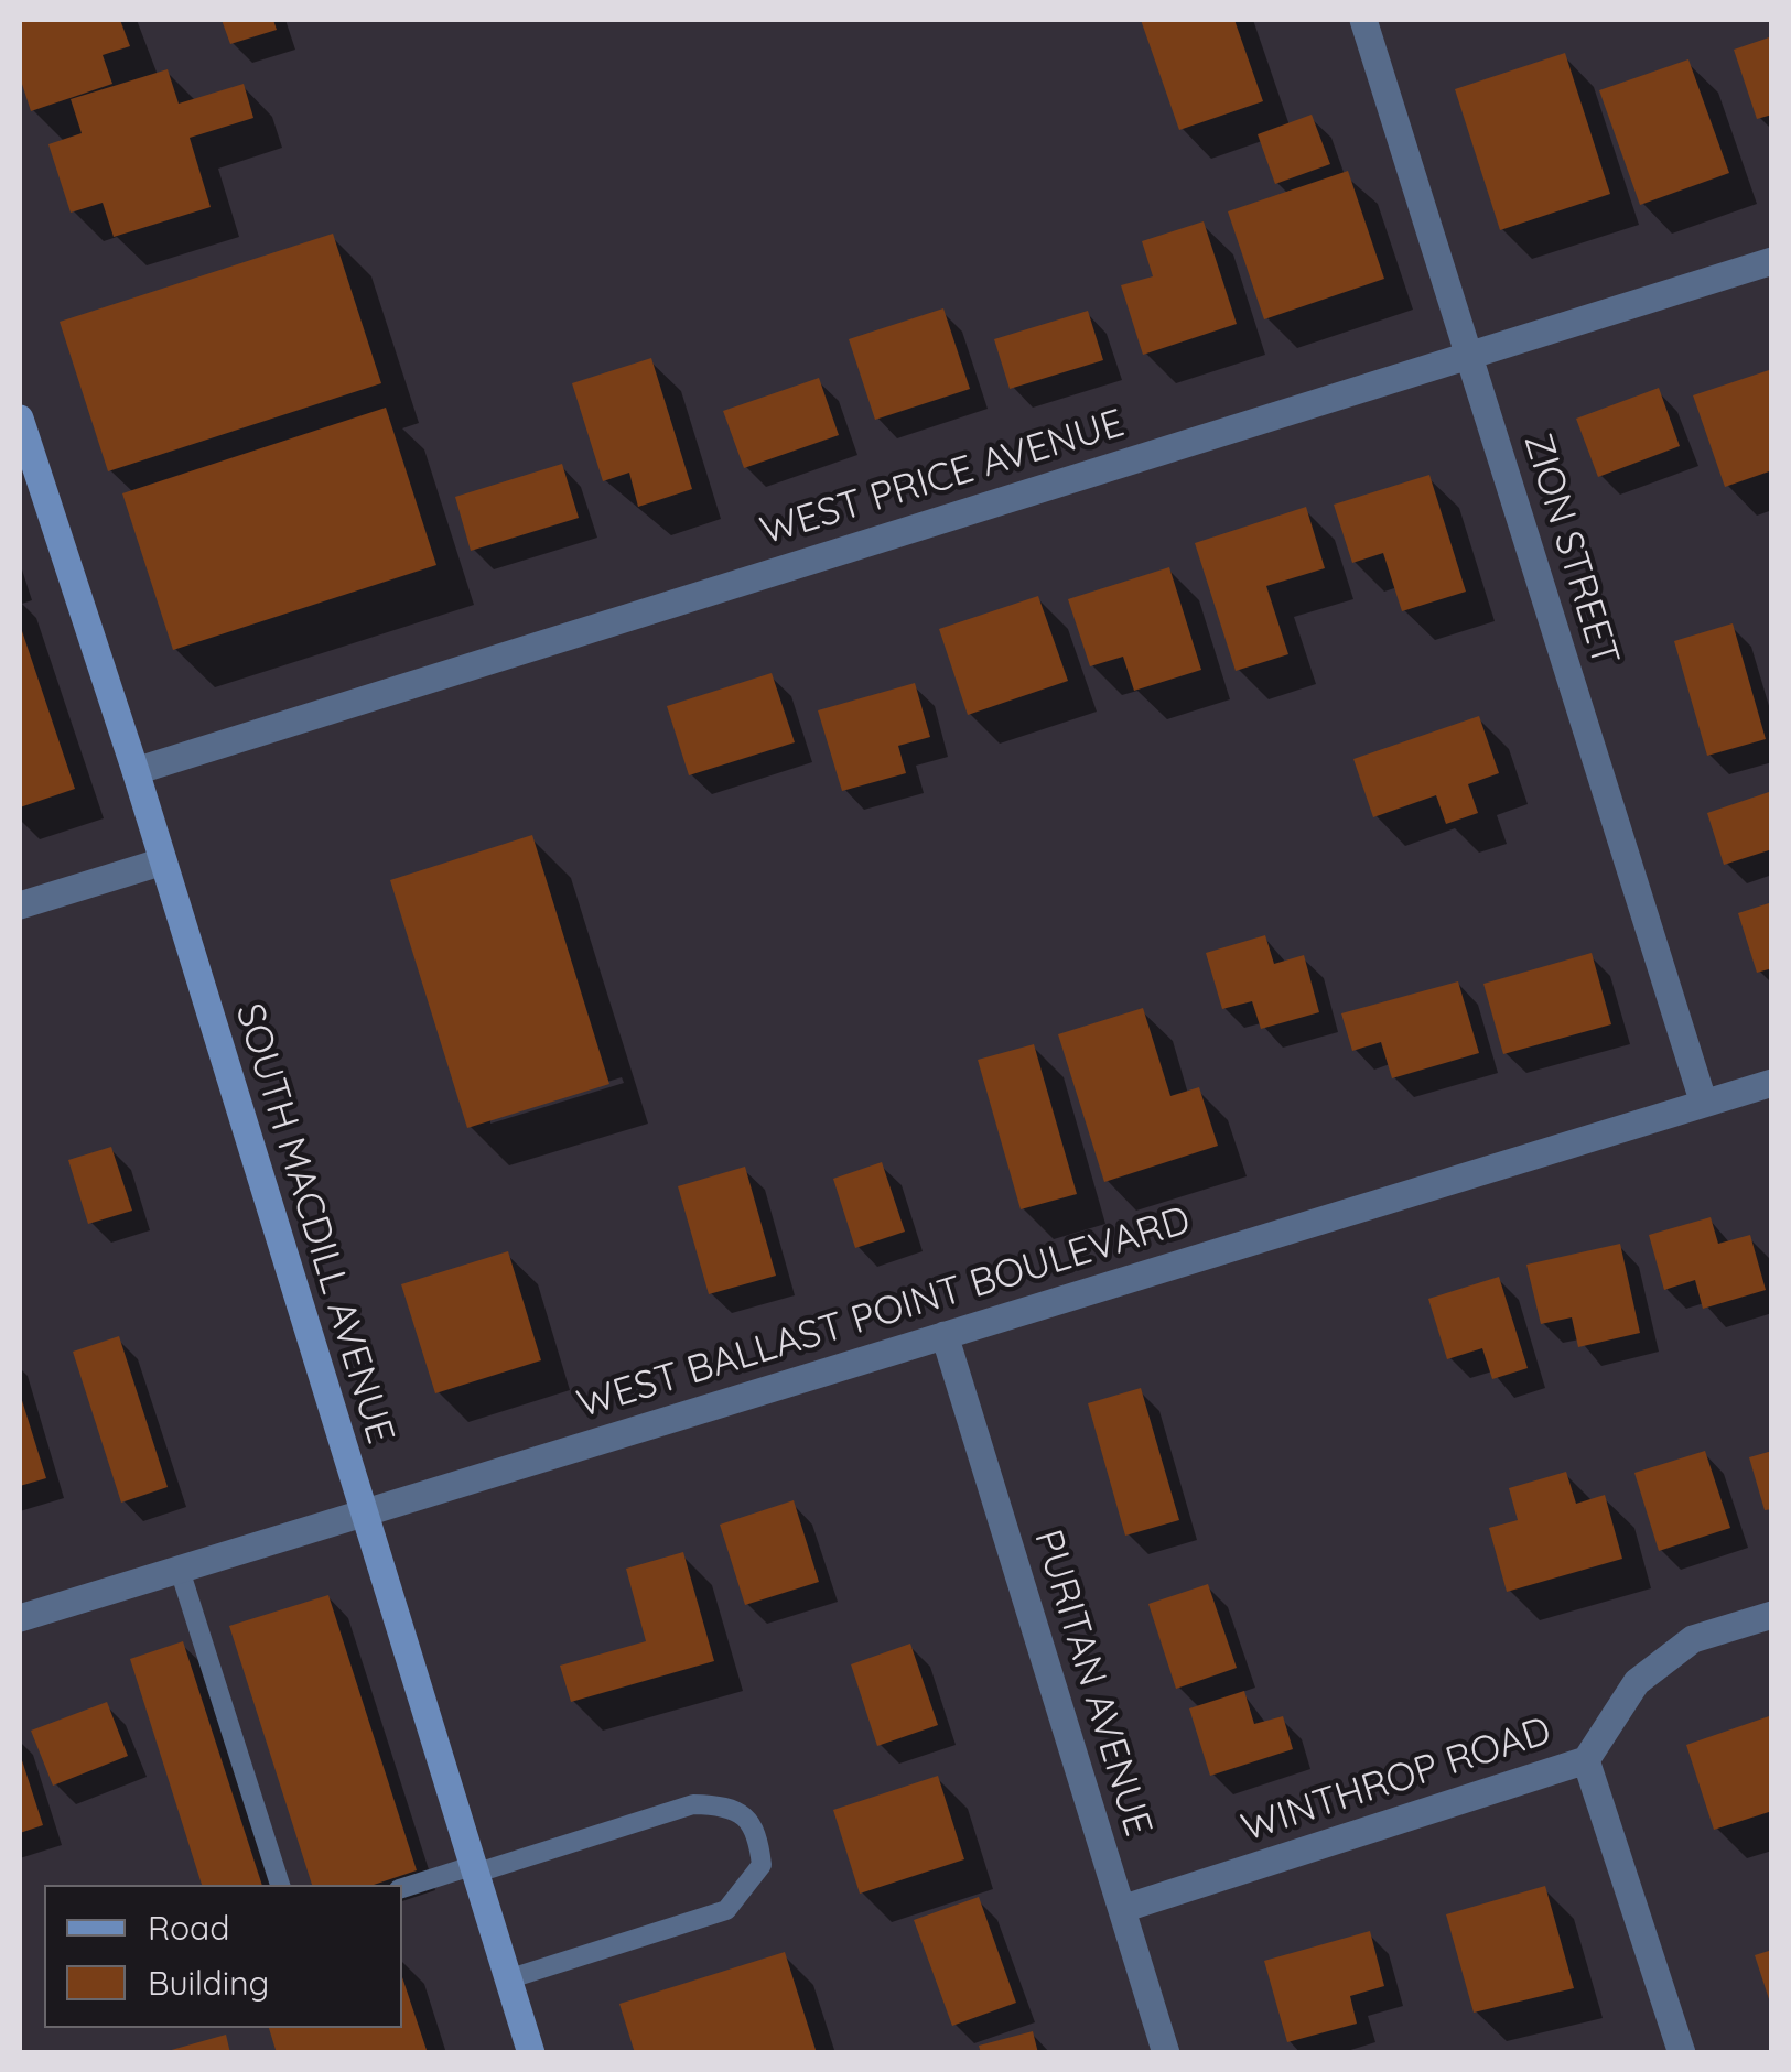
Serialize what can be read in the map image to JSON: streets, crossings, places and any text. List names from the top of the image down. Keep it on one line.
{"streets":{"street":["WEST PRICE AVENUE","ZION STREET","SOUTH MACDILL AVENUE","WEST BALLAST POINT BOULEVARD","PURITAN AVENUE","WINTHROP ROAD"]},"crossings":[["WEST PRICE AVENUE","ZION STREET"],["WEST PRICE AVENUE","SOUTH MACDILL AVENUE"],["ZION STREET","WEST BALLAST POINT BOULEVARD"],["SOUTH MACDILL AVENUE","WEST BALLAST POINT BOULEVARD"],["WEST BALLAST POINT BOULEVARD","PURITAN AVENUE"],["PURITAN AVENUE","WINTHROP ROAD"]],"legend":["Road","Building"]}
